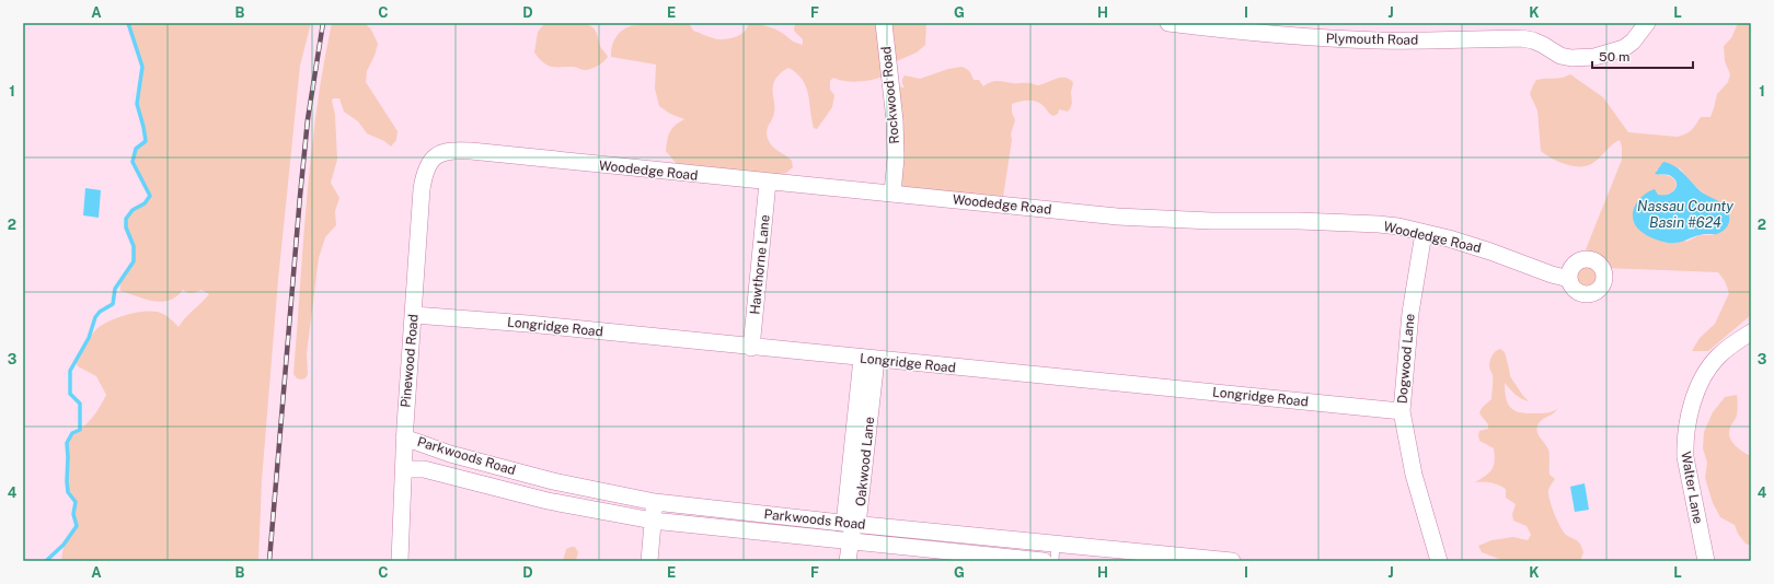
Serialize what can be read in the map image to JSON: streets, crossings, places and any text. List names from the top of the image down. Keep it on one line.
{"streets":{"street":["Plymouth Road","Rockwood Road","Woodedge Road","Hawthorne Lane","Longridge Road","Dogwood Lane","Pinewood Road","Parkwoods Road","Oakwood Lane","Walter Lane"]},"crossings":[["Rockwood Road","Woodedge Road"],["Woodedge Road","Hawthorne Lane"],["Woodedge Road","Dogwood Lane"],["Woodedge Road","Pinewood Road"],["Hawthorne Lane","Longridge Road"],["Longridge Road","Dogwood Lane"],["Longridge Road","Pinewood Road"],["Longridge Road","Oakwood Lane"],["Pinewood Road","Parkwoods Road"],["Parkwoods Road","Oakwood Lane"]],"water":["Nassau County Basin #624"],"scale_bar":"50 m","grid":{"columns":["A","B","C","D","E","F","G","H","I","J","K","L"],"rows":["1","2","3","4"]}}
